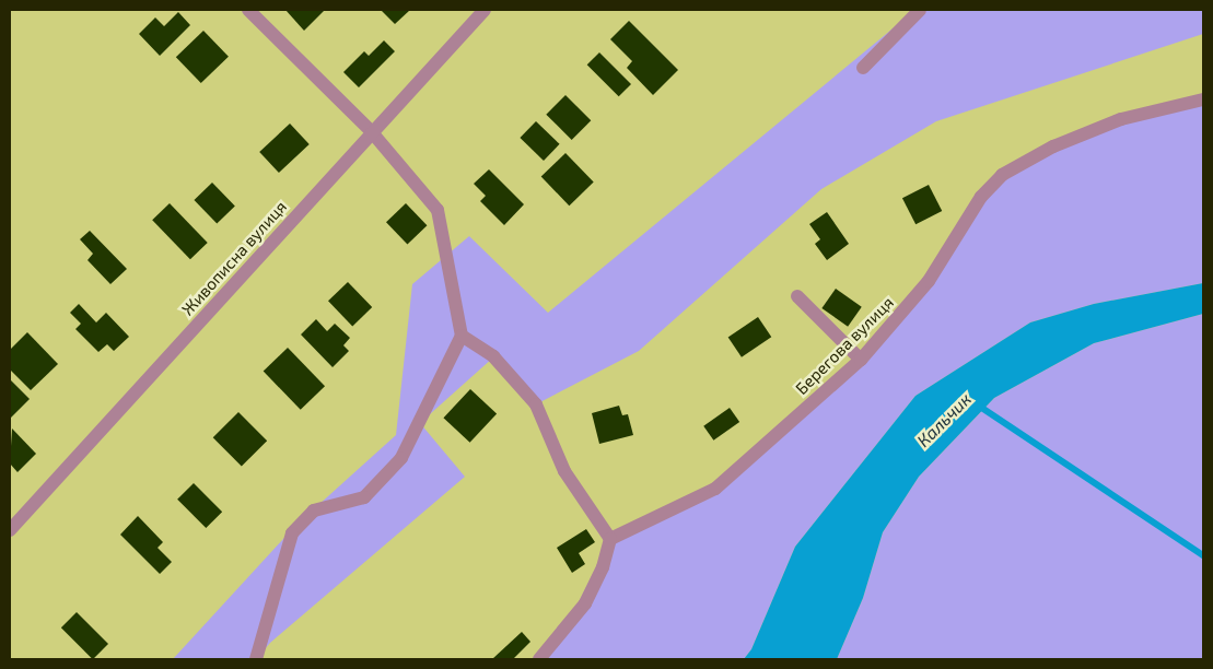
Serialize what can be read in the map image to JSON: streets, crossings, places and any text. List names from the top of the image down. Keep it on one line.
{"streets":{"street":["Живописна вулиця","Берегова вулиця"]},"water":["Кальчик"]}
